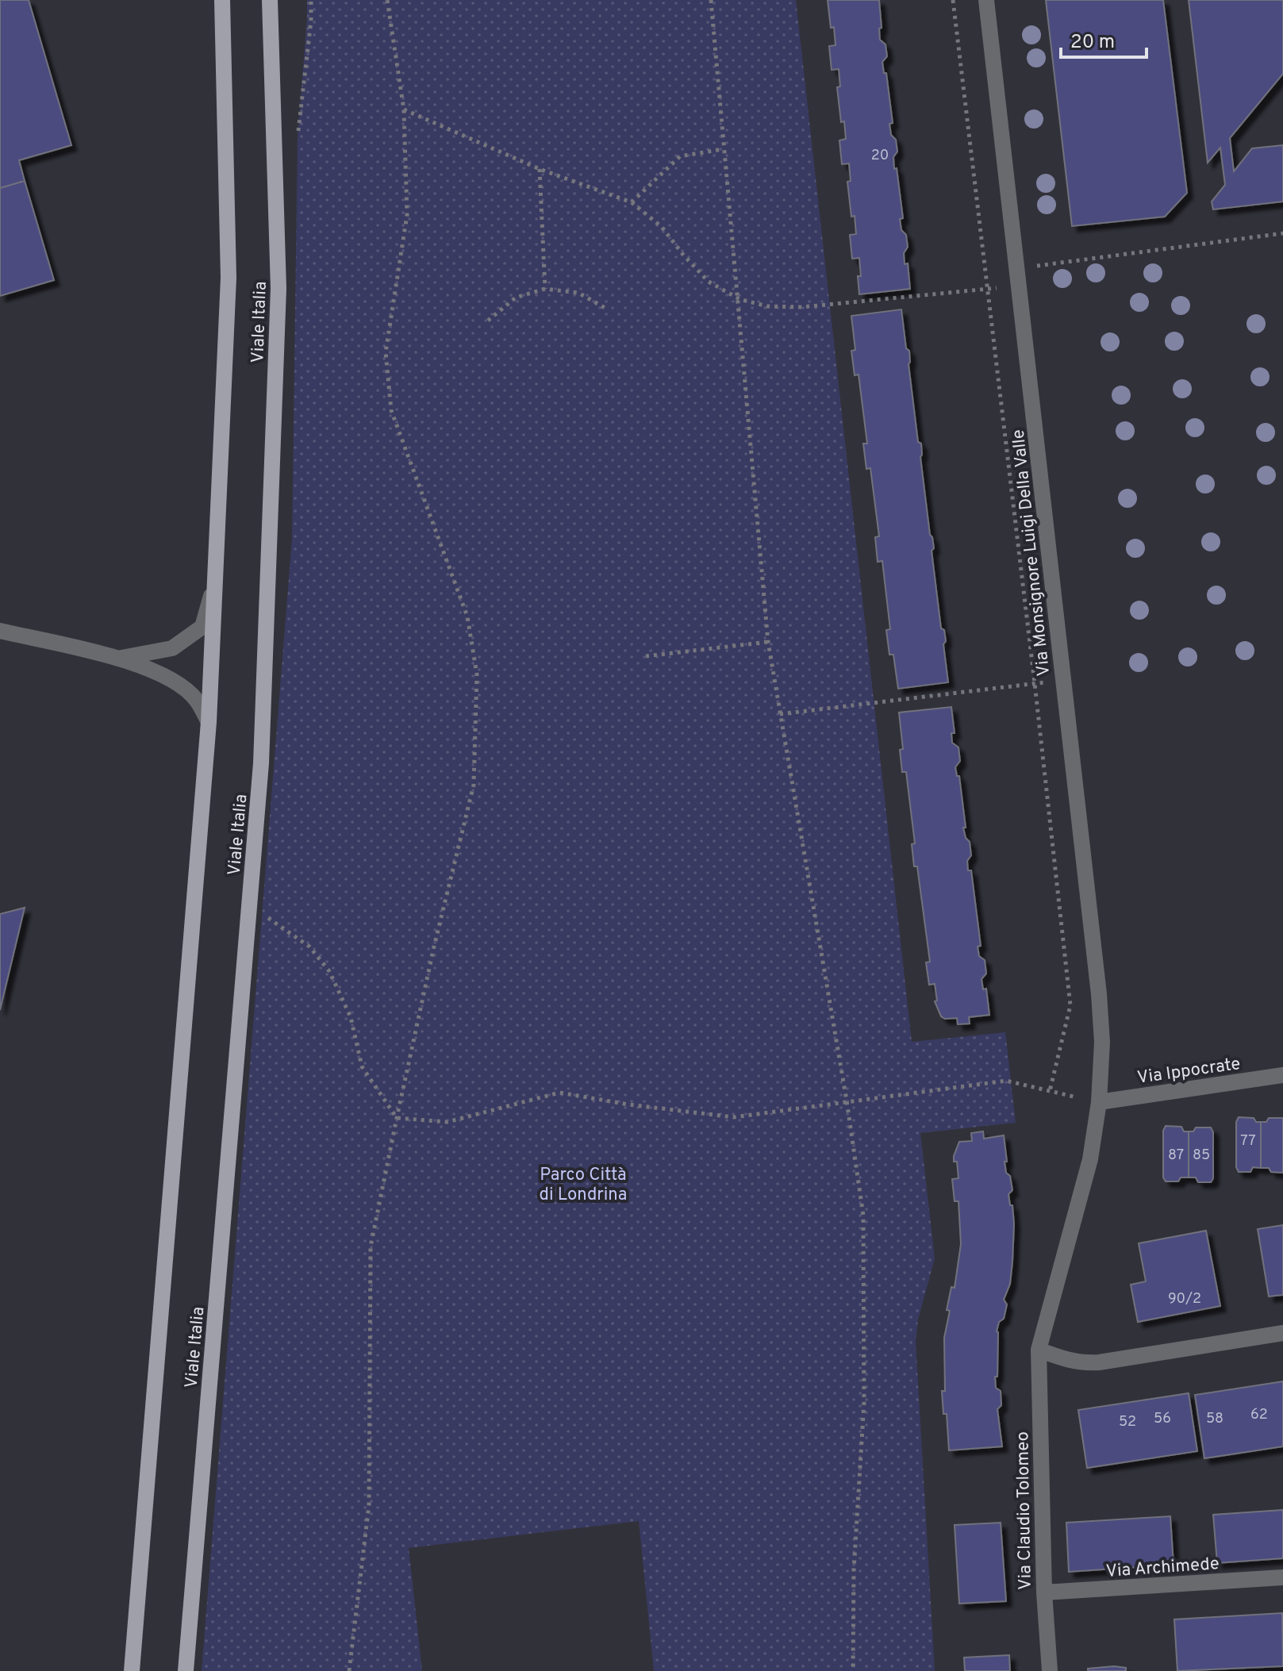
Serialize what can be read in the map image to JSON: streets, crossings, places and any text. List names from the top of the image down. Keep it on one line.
{"streets":{"main road":["Viale Italia"],"street":["Via Monsignore Luigi Della Valle","Via Ippocrate","Via Claudio Tolomeo","Via Archimede"]},"crossings":[["Via Monsignore Luigi Della Valle","Via Ippocrate"],["Via Monsignore Luigi Della Valle","Via Claudio Tolomeo"],["Via Ippocrate","Via Claudio Tolomeo"],["Via Claudio Tolomeo","Via Archimede"]],"parks":["Parco Città di Londrina"],"house_numbers":["20","77","87","85","90/2","62","56","58","52"],"scale_bar":"20 m"}
